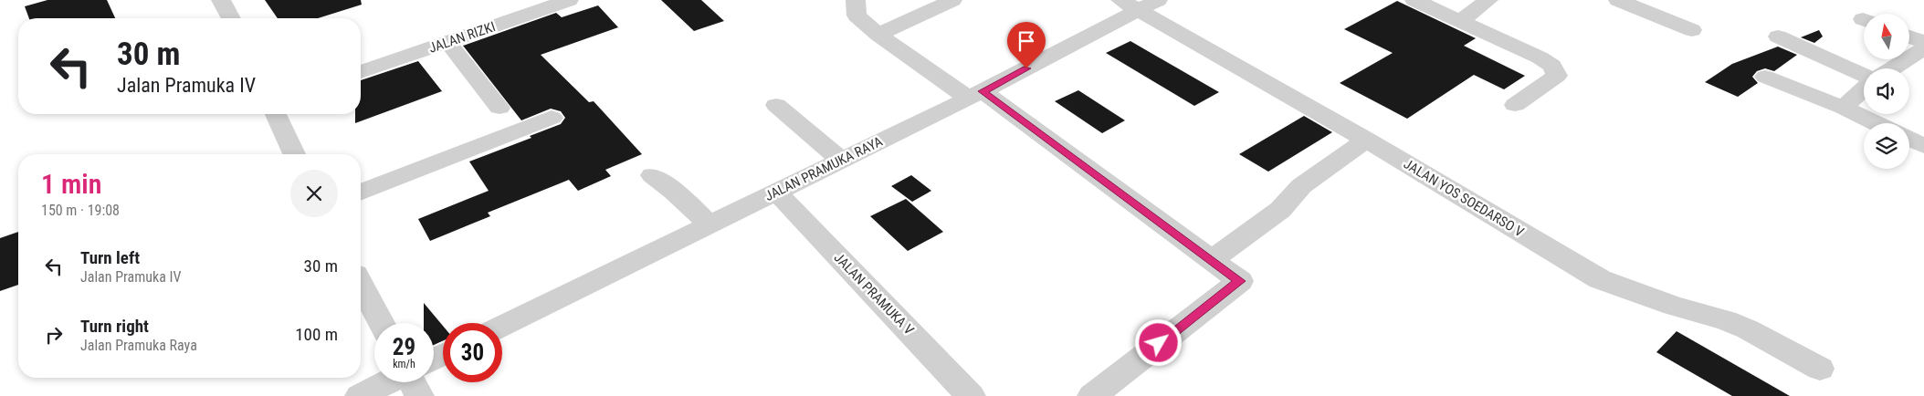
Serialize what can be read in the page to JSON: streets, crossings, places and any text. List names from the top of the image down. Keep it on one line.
{"streets":{"street":["JALAN RIZKI","JALAN PRAMUKA RAYA","JALAN YOS SOEDARSO V","JALAN PRAMUKA V"]},"crossings":[["JALAN PRAMUKA RAYA","JALAN YOS SOEDARSO V"],["JALAN PRAMUKA RAYA","JALAN PRAMUKA V"]],"north":"top","page":{"turn":["30 m","Jalan Pramuka IV"],"heading":["1 min","150 m · 19:08"],"list":[{"name":"Turn left","note":"Jalan Pramuka IV","value":"30 m"},{"name":"Turn right","note":"Jalan Pramuka Raya","value":"100 m"}],"speed":"29 km/h","limit":"30"}}
